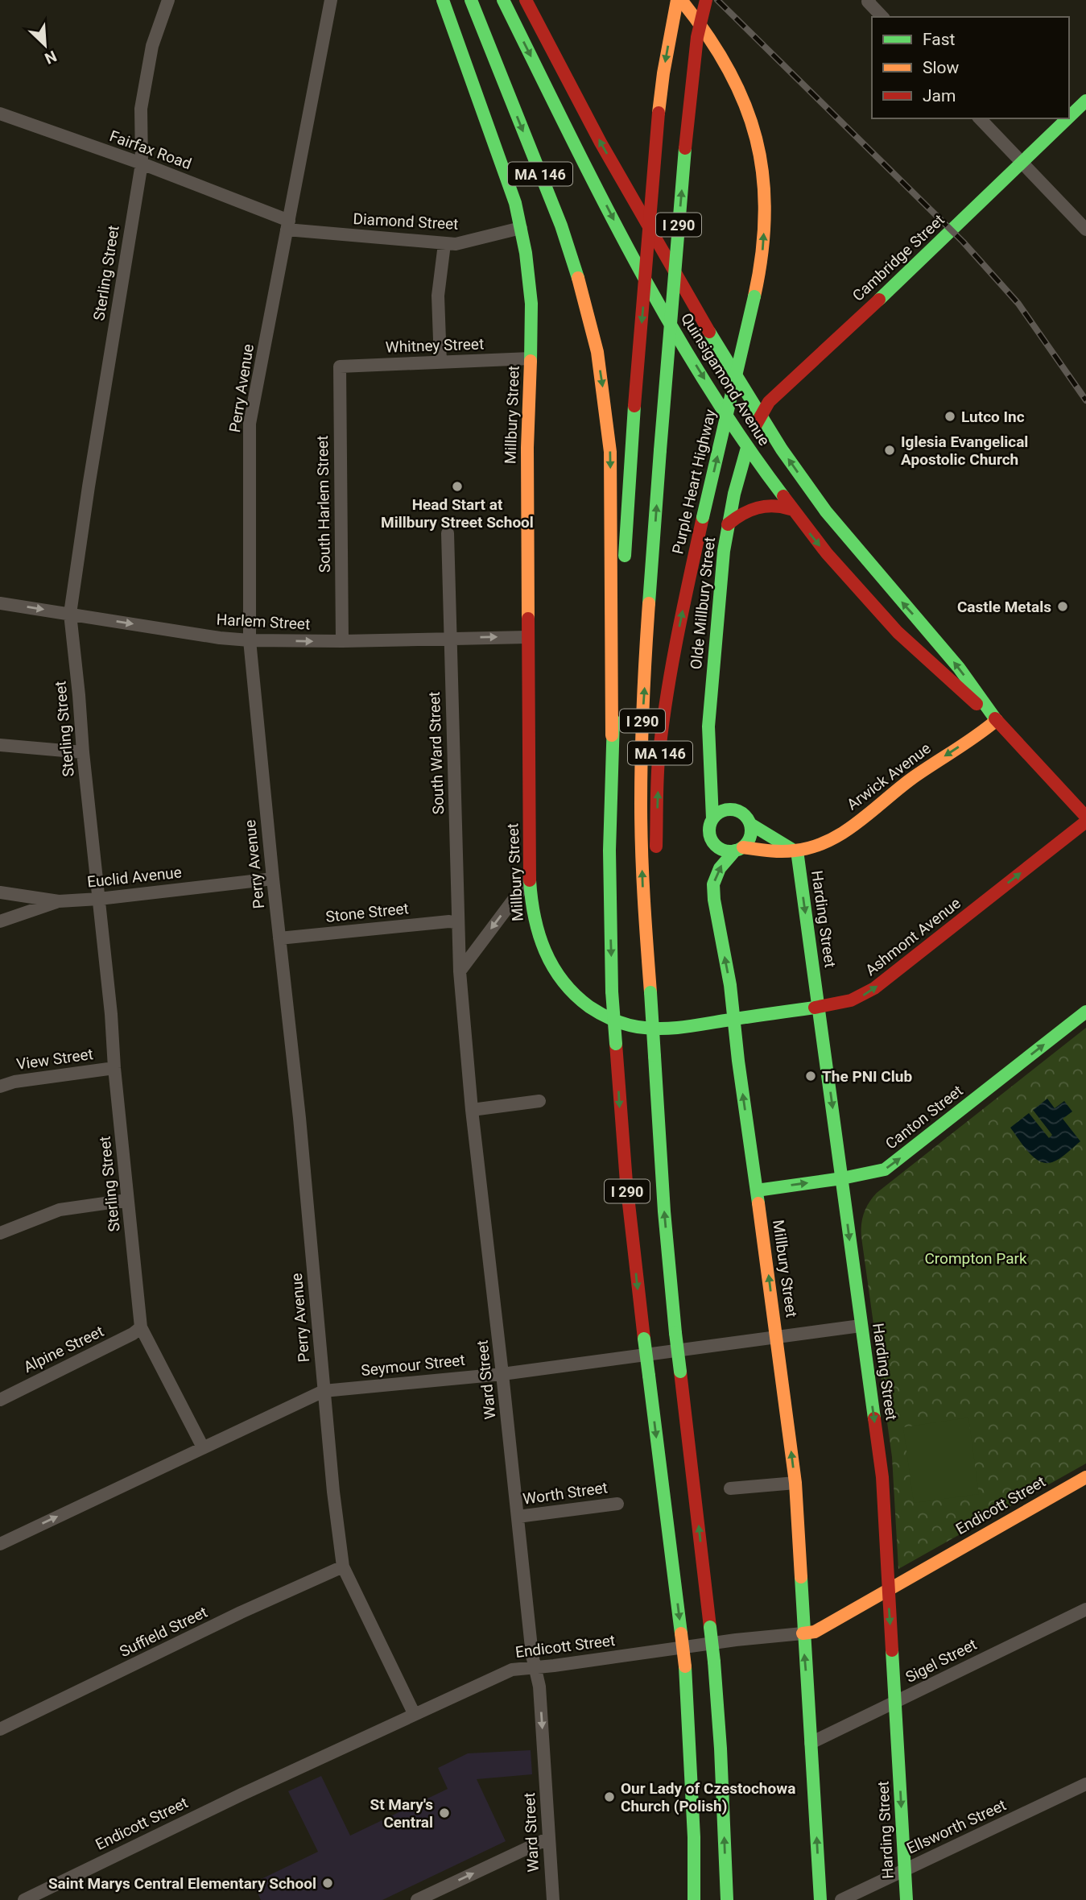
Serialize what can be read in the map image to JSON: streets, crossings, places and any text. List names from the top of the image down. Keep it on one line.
{"streets":{"main road":["MA 146","I 290","Cambridge Street","Quinsigamond Avenue","Millbury Street","Purple Heart Highway","Olde Millbury Street","Arwick Avenue","Harding Street","Ashmont Avenue","Canton Street","Endicott Street"],"street":["Fairfax Road","Diamond Street","Sterling Street","Whitney Street","Perry Avenue","South Harlem Street","Harlem Street","South Ward Street","Euclid Avenue","Stone Street","View Street","Alpine Street","Seymour Street","Ward Street","Worth Street","Suffield Street","Sigel Street","Ellsworth Street"]},"crossings":[["Fairfax Road","Diamond Street"],["Fairfax Road","Sterling Street"],["Fairfax Road","Perry Avenue"],["MA 146","I 290"],["Diamond Street","Perry Avenue"],["Diamond Street","Millbury Street"],["I 290","Purple Heart Highway"],["Cambridge Street","Quinsigamond Avenue"],["Cambridge Street","Olde Millbury Street"],["Sterling Street","Harlem Street"],["Sterling Street","Euclid Avenue"],["Sterling Street","View Street"],["Sterling Street","Alpine Street"],["Sterling Street","Seymour Street"],["Whitney Street","Millbury Street"],["Whitney Street","South Harlem Street"],["Quinsigamond Avenue","Olde Millbury Street"],["Quinsigamond Avenue","Arwick Avenue"],["Perry Avenue","Harlem Street"],["Perry Avenue","Euclid Avenue"],["Perry Avenue","Stone Street"],["Perry Avenue","Seymour Street"],["Perry Avenue","Endicott Street"],["Perry Avenue","Suffield Street"],["Millbury Street","Harlem Street"],["Millbury Street","Ashmont Avenue"],["Millbury Street","Canton Street"],["Millbury Street","Seymour Street"],["Millbury Street","Endicott Street"],["Millbury Street","Sigel Street"],["South Harlem Street","Harlem Street"],["Olde Millbury Street","Arwick Avenue"],["Harlem Street","South Ward Street"],["South Ward Street","Stone Street"],["South Ward Street","Ward Street"],["Arwick Avenue","Harding Street"],["Harding Street","Ashmont Avenue"],["Harding Street","Canton Street"],["Harding Street","Seymour Street"],["Harding Street","Endicott Street"],["Harding Street","Sigel Street"],["Harding Street","Ellsworth Street"],["Seymour Street","Ward Street"],["Ward Street","Worth Street"],["Ward Street","Endicott Street"]],"one_way":["Harlem Street","Arwick Avenue","Harding Street","Ashmont Avenue","Canton Street"],"parks":["Crompton Park"],"places":["Lutco Inc","Iglesia Evangelical Apostolic Church","Head Start at Millbury Street School","Castle Metals","The PNI Club","Our Lady of Czestochowa Church (Polish)","St Mary's Central","Saint Marys Central Elementary School"],"legend":["Fast","Slow","Jam"],"north":"bottom right"}
